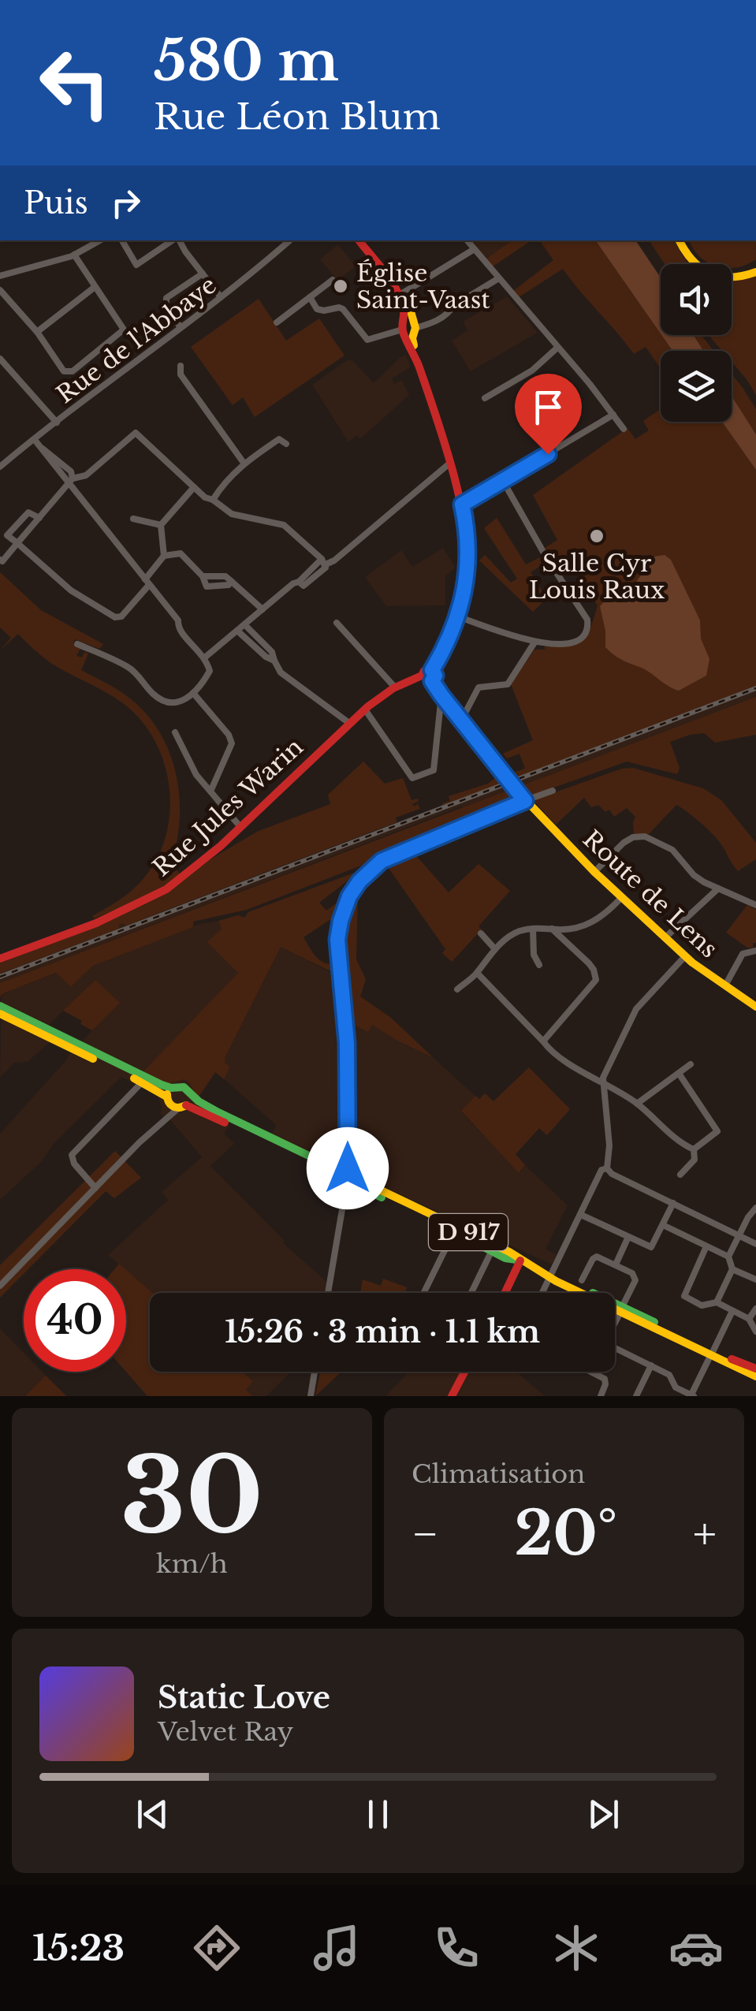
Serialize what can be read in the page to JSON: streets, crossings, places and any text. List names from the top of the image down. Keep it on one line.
{"streets":{"main road":["Rue Jules Warin","Route de Lens","D 917"],"street":["Rue de l'Abbaye"]},"crossings":[["Rue Jules Warin","Route de Lens"]],"places":["Église Saint-Vaast","Salle Cyr Louis Raux"],"page":{"turn":["580 m","Rue Léon Blum"],"then":"Puis","limit":"40","trip":"15:26 · 3 min · 1.1 km","tile":[["30","km/h"],"Climatisation"],"heat":["−","20°","+"],"song":["Static Love","Velvet Ray"],"tabs":"15:23"}}
